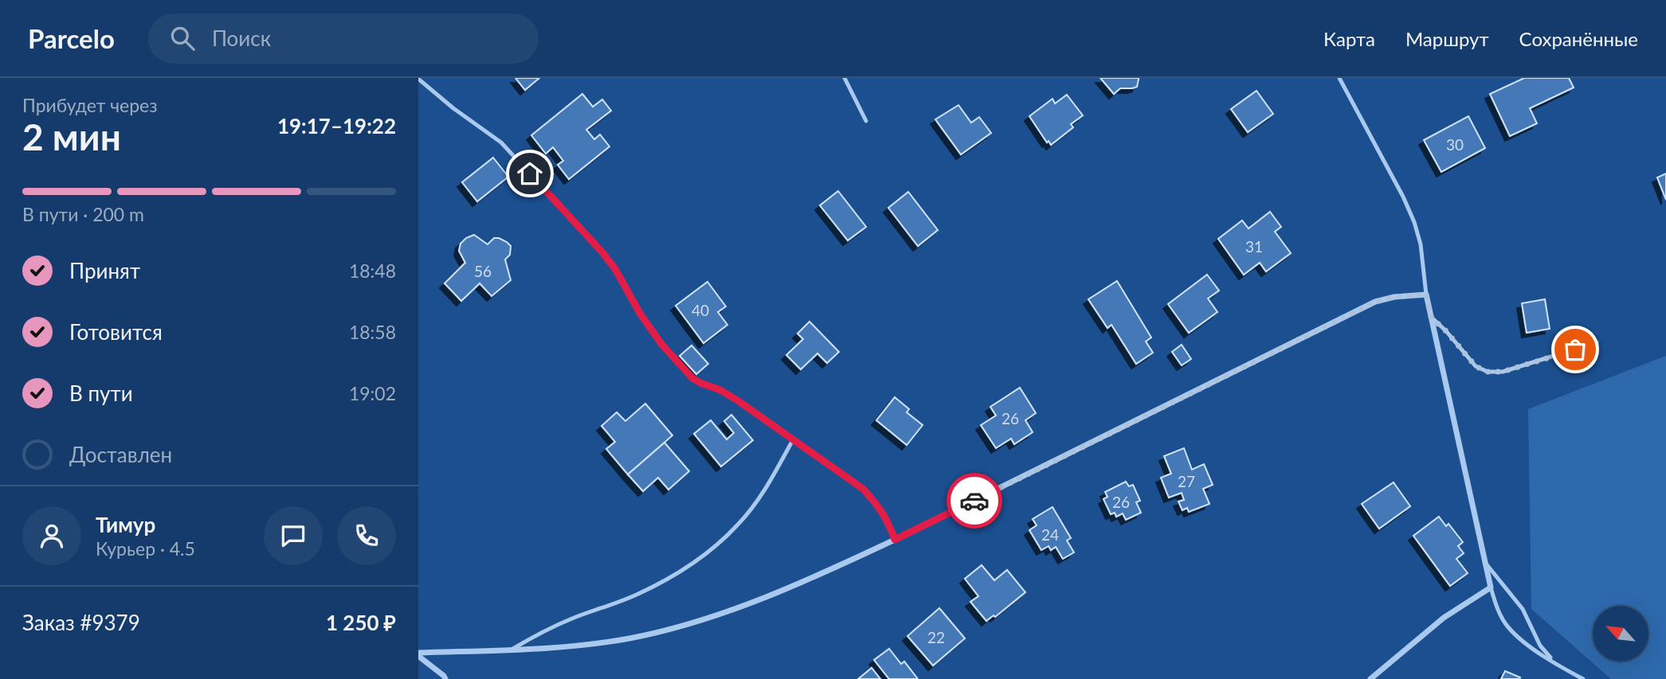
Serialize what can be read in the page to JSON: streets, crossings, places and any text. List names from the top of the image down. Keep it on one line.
{"house_numbers":["30","31","56","40","26","27","26","24","22"],"north":"top left","page":{"header":"Parcelo","search":"Поиск","nav":["Карта","Маршрут","Сохранённые"],"heading":["2 мин","Прибудет через","19:17–19:22"],"panel":["Тимур","Курьер · 4.5","Заказ #9379","1 250 ₽"],"bar":"В пути · 200 m","list":[["Принят","18:48"],["Готовится","18:58"],["В пути","19:02"],"Доставлен"]}}
